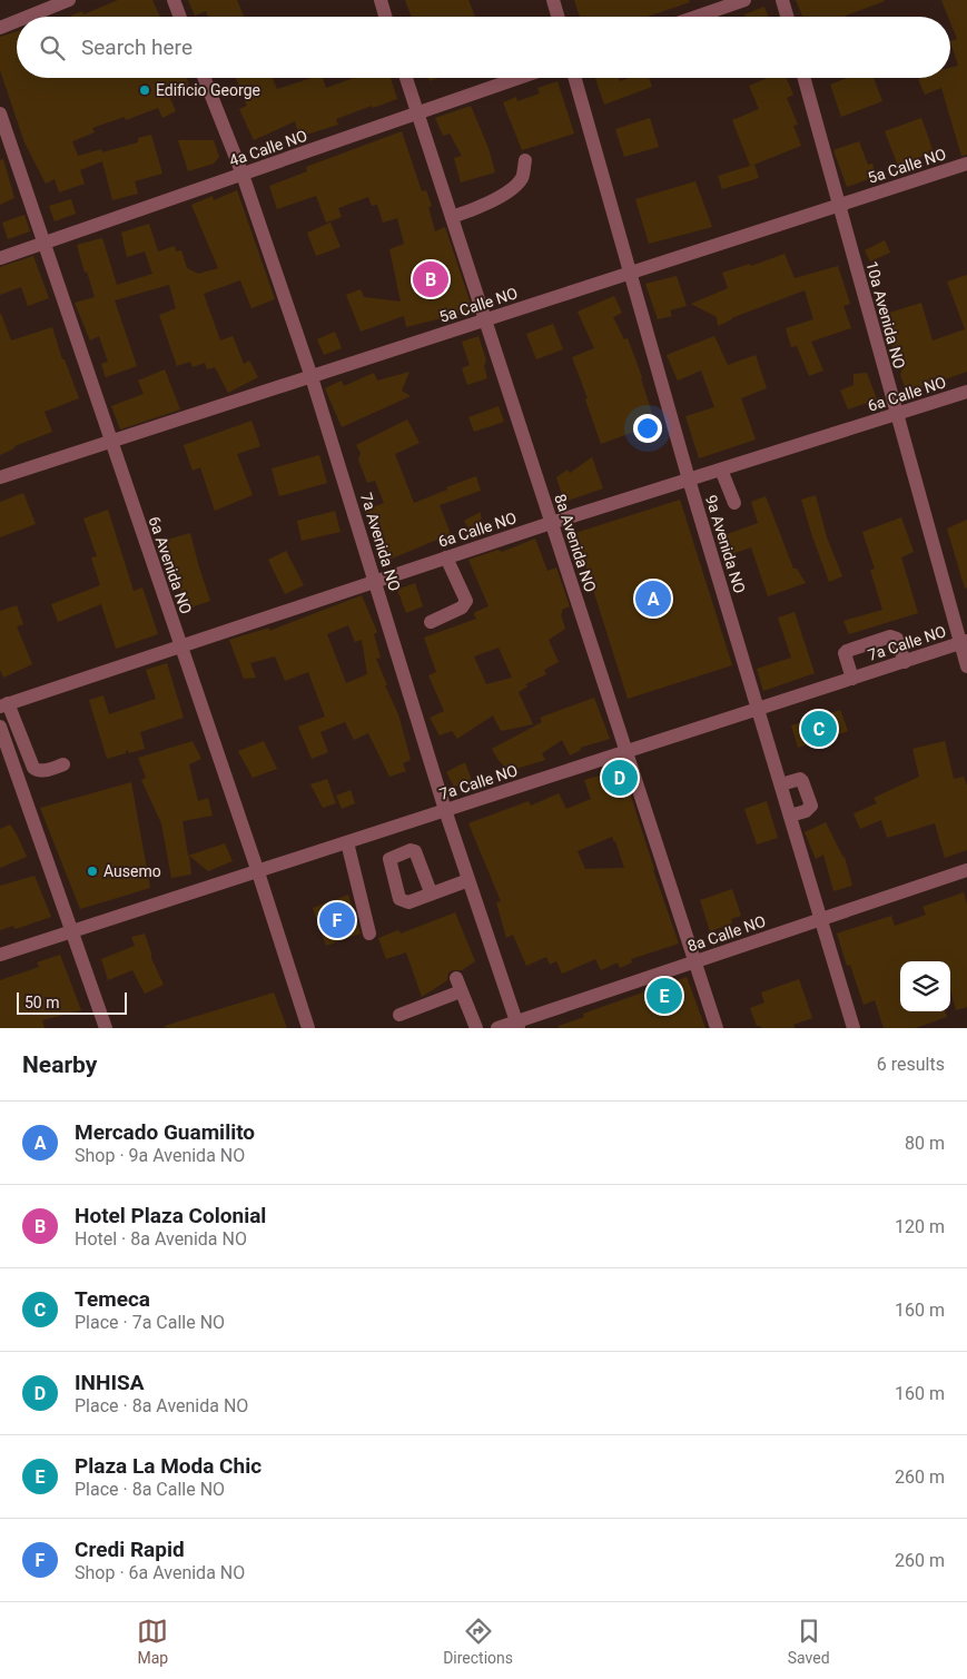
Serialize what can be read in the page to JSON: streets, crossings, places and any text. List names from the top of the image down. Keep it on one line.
{"streets":{"street":["4a Calle NO","5a Calle NO","10a Avenida NO","6a Calle NO","7a Avenida NO","8a Avenida NO","9a Avenida NO","6a Avenida NO","7a Calle NO","8a Calle NO"]},"crossings":[["4a Calle NO","7a Avenida NO"],["4a Calle NO","8a Avenida NO"],["4a Calle NO","6a Avenida NO"],["5a Calle NO","10a Avenida NO"],["5a Calle NO","7a Avenida NO"],["5a Calle NO","8a Avenida NO"],["5a Calle NO","9a Avenida NO"],["5a Calle NO","6a Avenida NO"],["10a Avenida NO","6a Calle NO"],["10a Avenida NO","7a Calle NO"],["6a Calle NO","7a Avenida NO"],["6a Calle NO","8a Avenida NO"],["6a Calle NO","9a Avenida NO"],["6a Calle NO","6a Avenida NO"],["7a Avenida NO","7a Calle NO"],["7a Avenida NO","8a Calle NO"],["8a Avenida NO","7a Calle NO"],["8a Avenida NO","8a Calle NO"],["9a Avenida NO","7a Calle NO"],["9a Avenida NO","8a Calle NO"],["6a Avenida NO","7a Calle NO"]],"places":["Edificio George","Ausemo"],"scale_bar":"50 m","page":{"search":"Search here","pins":["B","A","C","D","F","E"],"scale":"50 m","heading":["Nearby","6 results"],"list":[{"mark":"A","name":"Mercado Guamilito","note":"Shop · 9a Avenida NO","value":"80 m"},{"mark":"B","name":"Hotel Plaza Colonial","note":"Hotel · 8a Avenida NO","value":"120 m"},{"mark":"C","name":"Temeca","note":"Place · 7a Calle NO","value":"160 m"},{"mark":"D","name":"INHISA","note":"Place · 8a Avenida NO","value":"160 m"},{"mark":"E","name":"Plaza La Moda Chic","note":"Place · 8a Calle NO","value":"260 m"},{"mark":"F","name":"Credi Rapid","note":"Shop · 6a Avenida NO","value":"260 m"}],"nav":["Map","Directions","Saved"]}}
